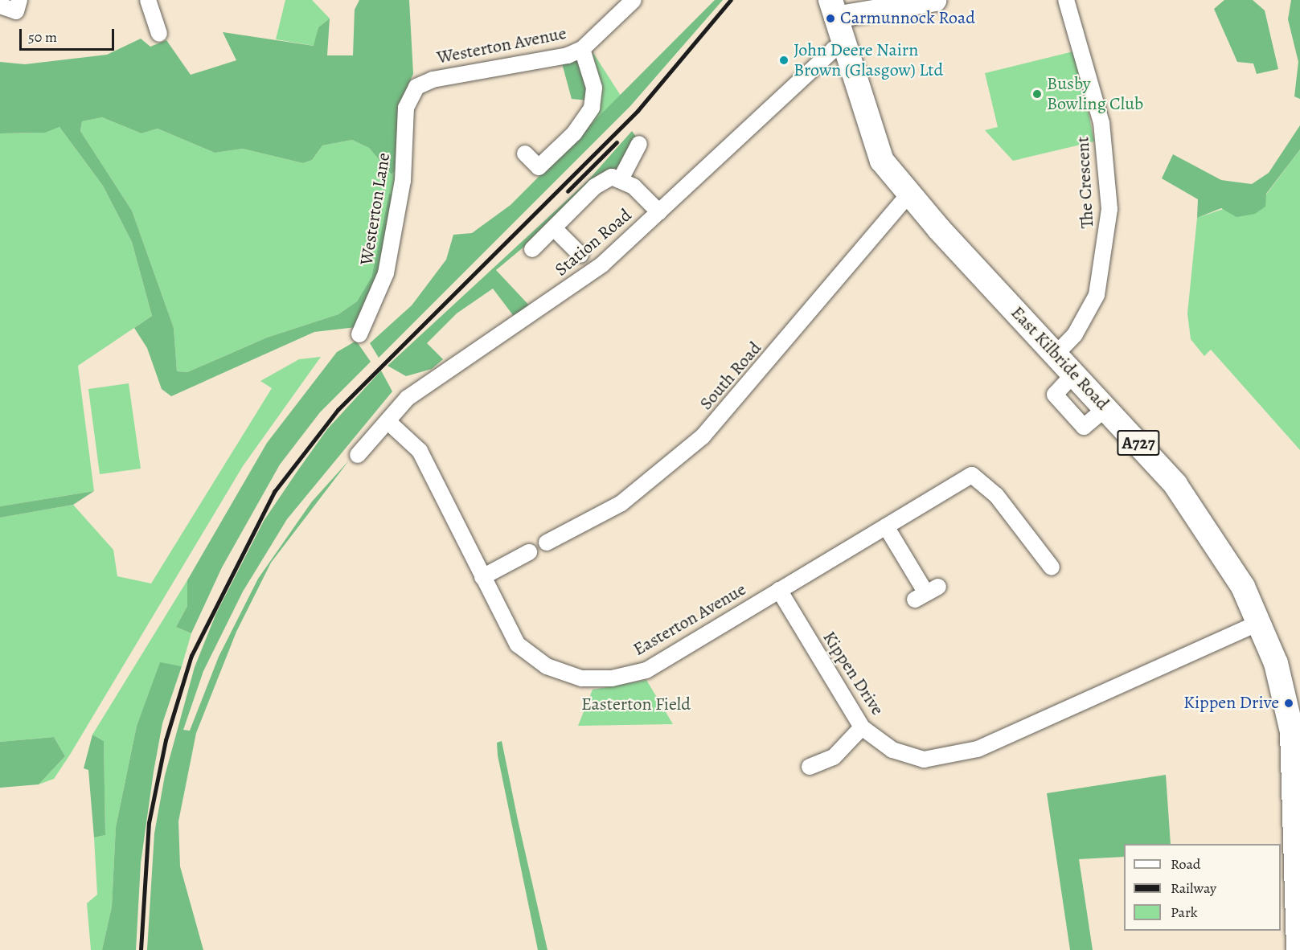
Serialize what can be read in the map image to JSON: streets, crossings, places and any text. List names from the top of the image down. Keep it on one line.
{"streets":{"main road":["East Kilbride Road","A727"],"street":["Westerton Avenue","The Crescent","Westerton Lane","Station Road","South Road","Easterton Avenue","Kippen Drive"]},"crossings":[["Westerton Avenue","Westerton Lane"],["The Crescent","East Kilbride Road"],["Station Road","East Kilbride Road"],["Station Road","Easterton Avenue"],["East Kilbride Road","South Road"],["East Kilbride Road","Kippen Drive"],["Easterton Avenue","Kippen Drive"]],"parks":["Easterton Field"],"places":["Carmunnock Road","John Deere Nairn Brown (Glasgow) Ltd","Busby Bowling Club","Kippen Drive"],"legend":["Road","Railway","Park"],"scale_bar":"50 m"}
